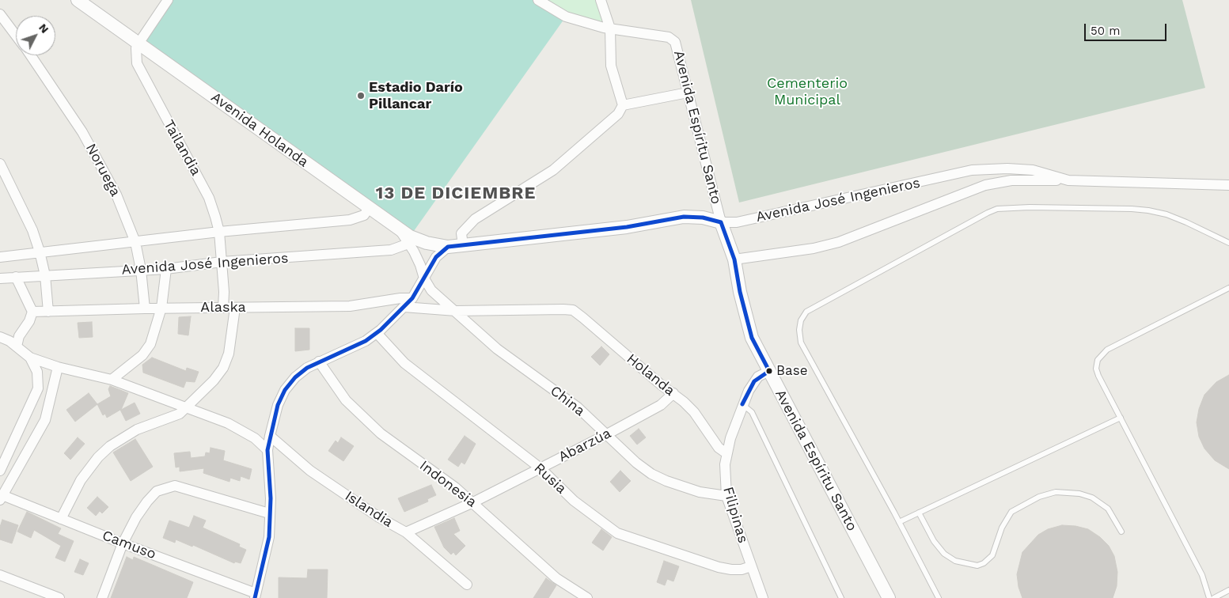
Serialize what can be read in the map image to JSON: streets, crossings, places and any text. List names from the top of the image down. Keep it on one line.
{"streets":{"street":["Avenida Espíritu Santo","Avenida Holanda","Tailandia","Noruega","Avenida José Ingenieros","Alaska","Holanda","China","Abarzúa","Rusia","Indonesia","Islandia","Filipinas","Camuso"]},"crossings":[["Avenida Espíritu Santo","Avenida José Ingenieros"],["Avenida Espíritu Santo","Filipinas"],["Avenida Holanda","Tailandia"],["Avenida Holanda","Avenida José Ingenieros"],["Avenida Holanda","China"],["Tailandia","Avenida José Ingenieros"],["Tailandia","Alaska"],["Noruega","Avenida José Ingenieros"],["Noruega","Alaska"],["Avenida José Ingenieros","China"],["Holanda","China"],["Holanda","Abarzúa"],["Holanda","Filipinas"],["China","Abarzúa"],["China","Filipinas"],["Abarzúa","Rusia"],["Abarzúa","Indonesia"],["Abarzúa","Islandia"],["Rusia","Filipinas"]],"districts":["13 DE DICIEMBRE"],"parks":["Cementerio Municipal"],"places":["Estadio Darío Pillancar","Base"],"scale_bar":"50 m","north":"top right"}
